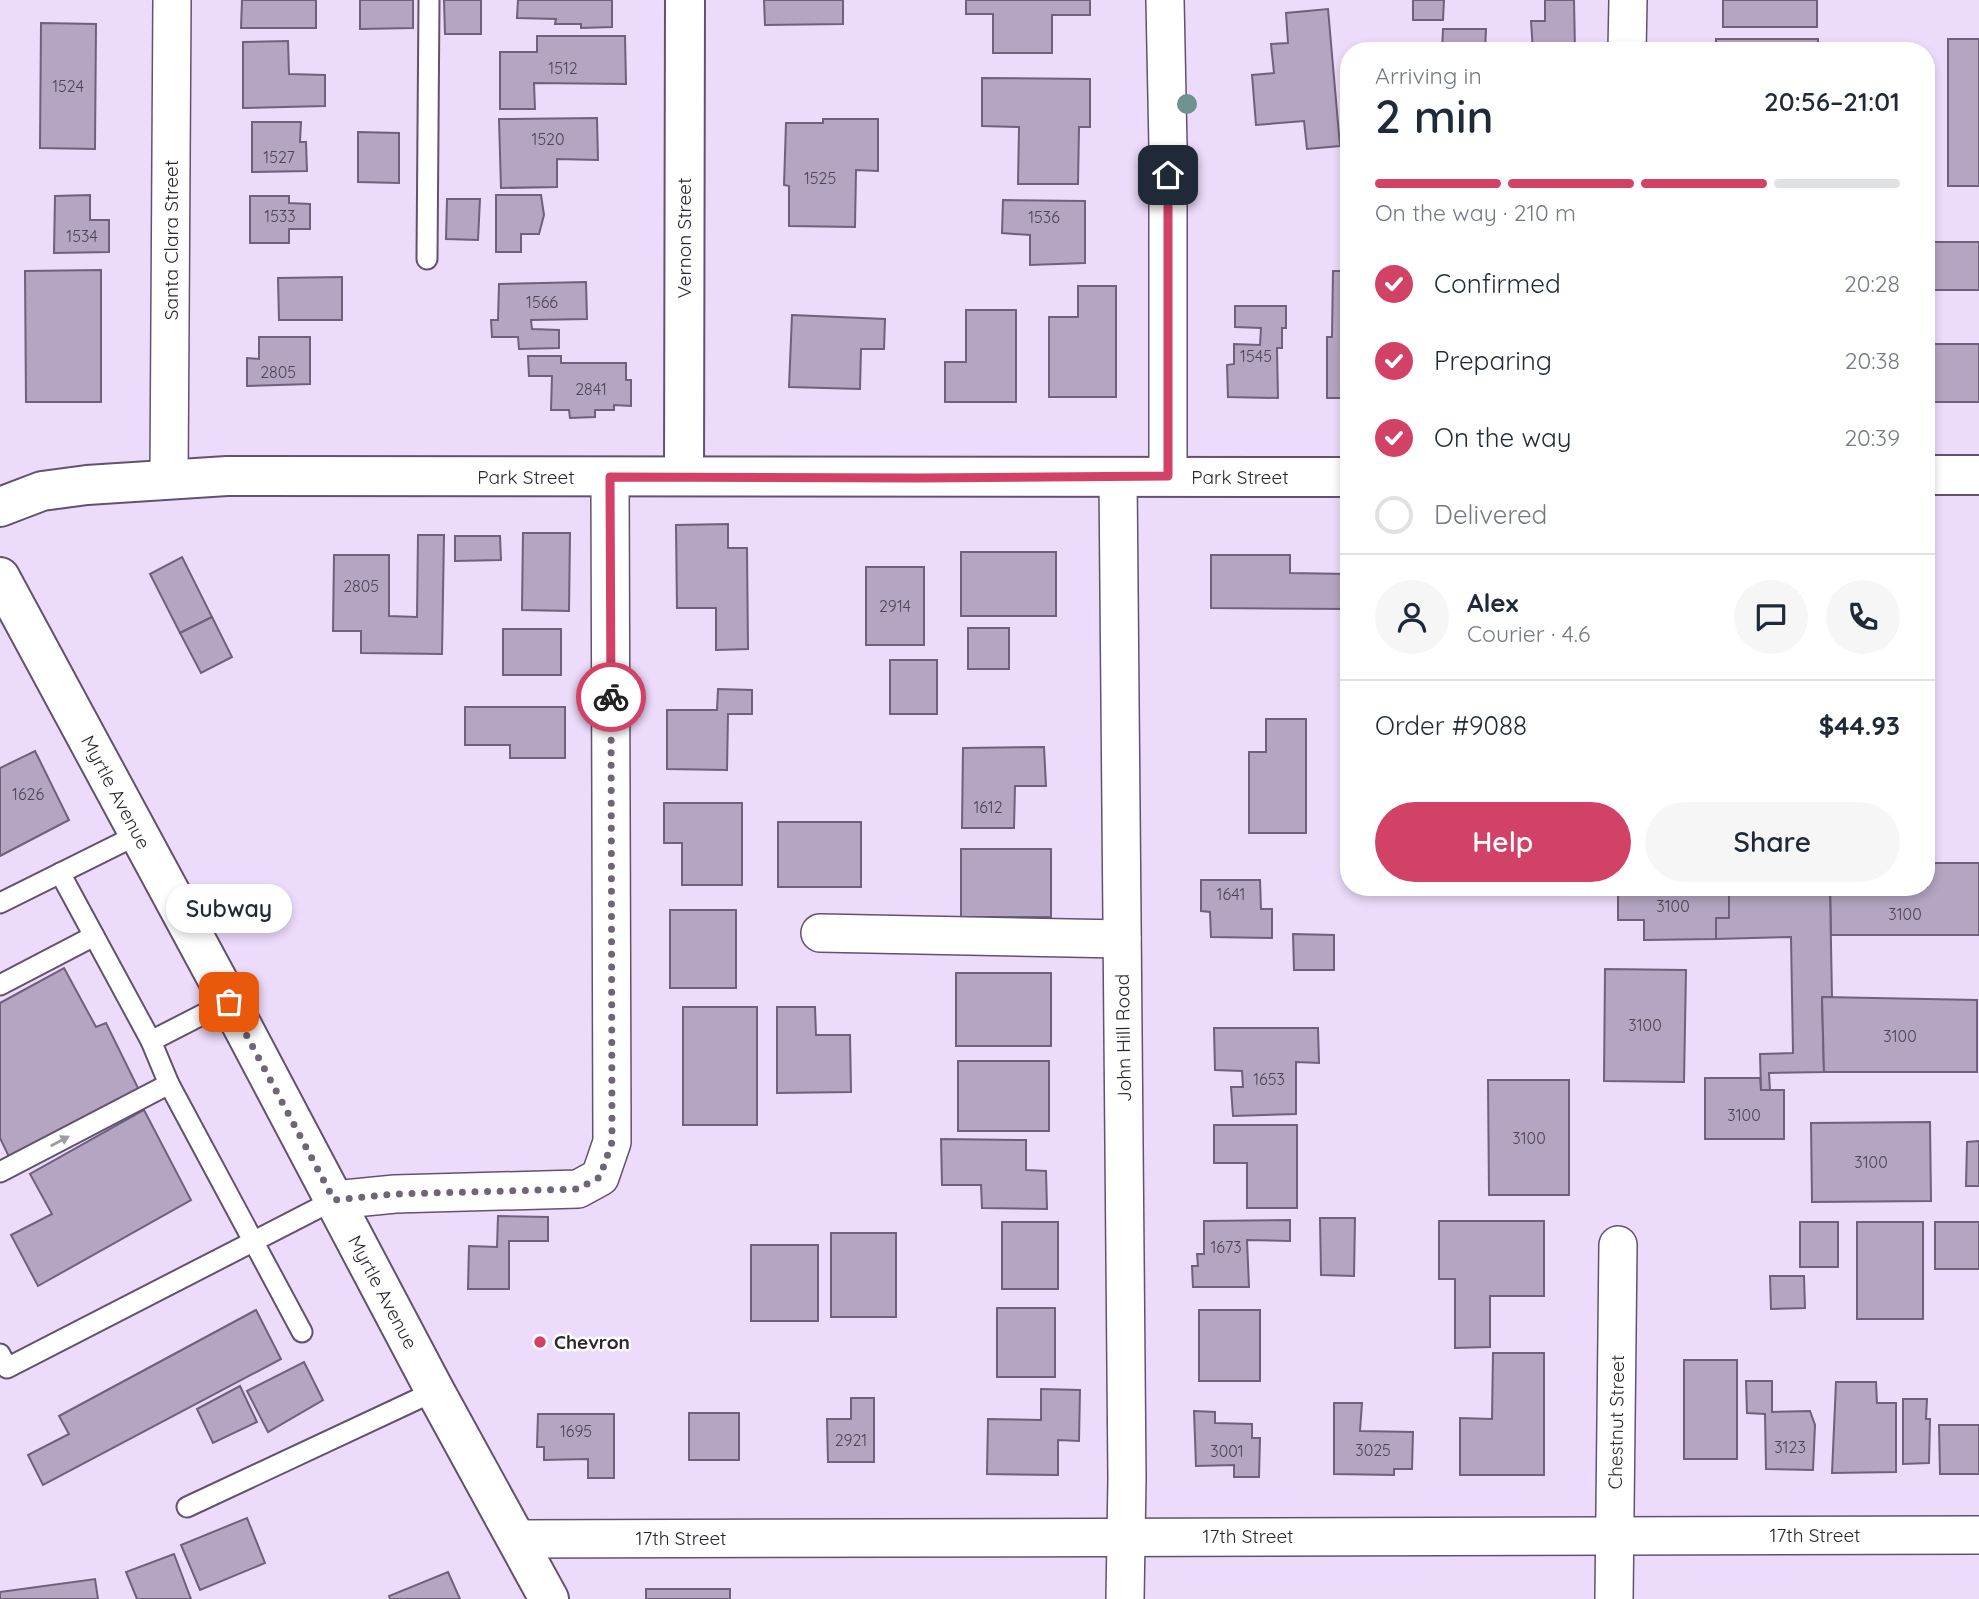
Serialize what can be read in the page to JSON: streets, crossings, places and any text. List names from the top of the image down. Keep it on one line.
{"streets":{"street":["Vernon Street","Santa Clara Street","Park Street","Myrtle Avenue","John Hill Road","Chestnut Street","17th Street"]},"crossings":[["Vernon Street","Park Street"],["Santa Clara Street","Park Street"],["Park Street","John Hill Road"],["Myrtle Avenue","17th Street"],["John Hill Road","17th Street"],["Chestnut Street","17th Street"]],"places":["Subway","Chevron"],"house_numbers":["1512","1524","1520","1527","1525","1533","1536","1534","1566","1545","2805","2841","2805","2914","1626","1612","1641","3100","3100","3100","3100","1653","3100","3100","3100","1673","1695","2921","3123","3025","3001"],"page":{"heading":["2 min","Arriving in","20:56–21:01"],"panel":["Alex","Courier · 4.6","Order #9088","$44.93"],"bar":"On the way · 210 m","list":[["Confirmed","20:28"],["Preparing","20:38"],["On the way","20:39"],"Delivered"],"buttons":["Help","Share"],"bubble":"Subway"}}
